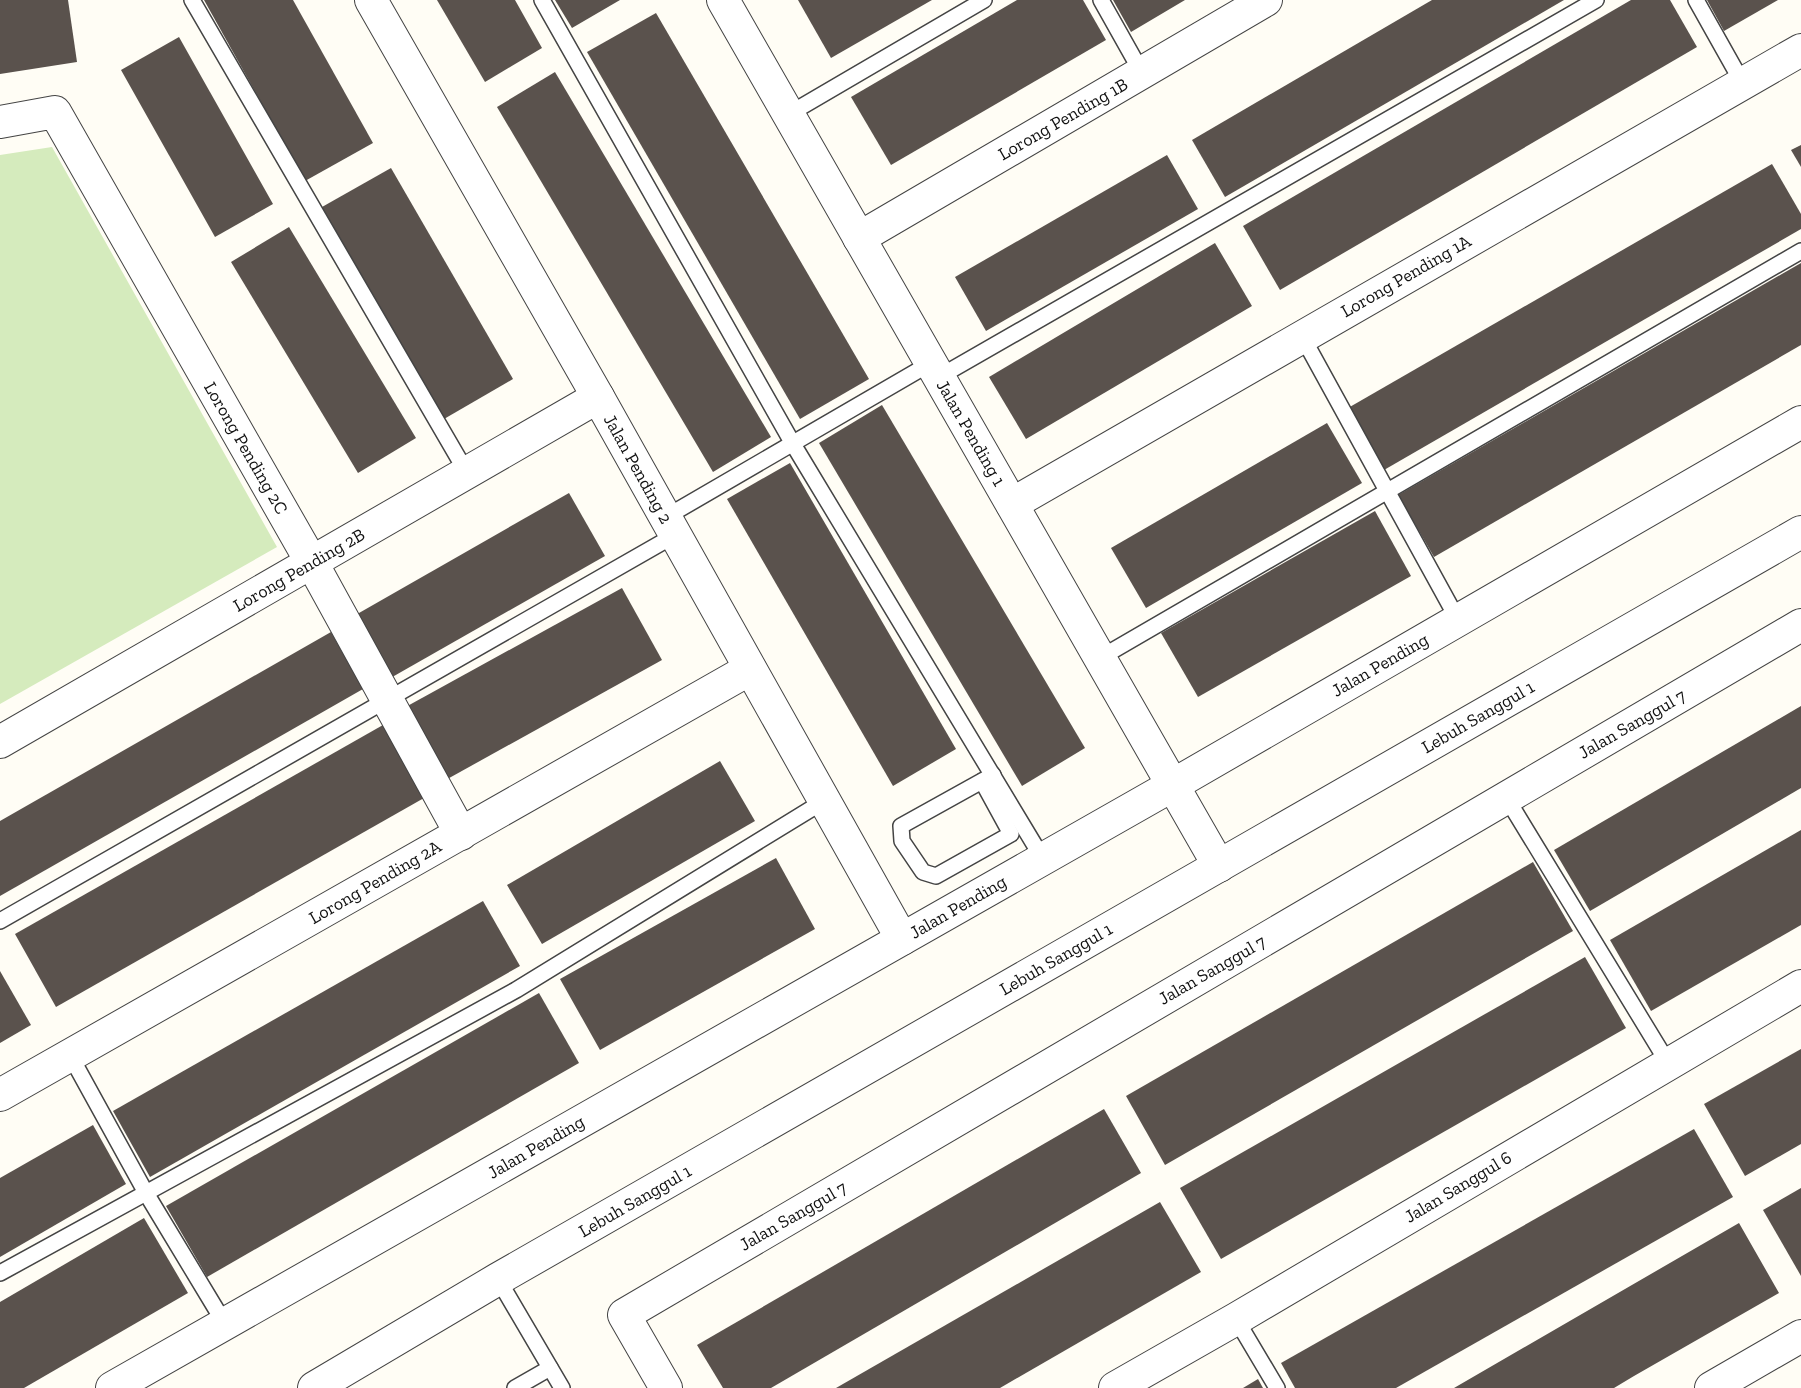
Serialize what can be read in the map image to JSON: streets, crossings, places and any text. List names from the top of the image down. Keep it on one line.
{"streets":{"street":["Lorong Pending 1B","Lorong Pending 1A","Jalan Pending 1","Lorong Pending 2C","Jalan Pending 2","Lorong Pending 2B","Jalan Pending","Lebuh Sanggul 1","Jalan Sanggul 7","Lorong Pending 2A","Jalan Sanggul 6"]},"crossings":[["Lorong Pending 1B","Jalan Pending 1"],["Lorong Pending 1A","Jalan Pending 1"],["Jalan Pending 1","Jalan Pending"],["Jalan Pending 1","Lebuh Sanggul 1"],["Lorong Pending 2C","Lorong Pending 2B"],["Lorong Pending 2C","Lorong Pending 2A"],["Jalan Pending 2","Lorong Pending 2B"],["Jalan Pending 2","Jalan Pending"],["Jalan Pending 2","Lorong Pending 2A"]]}
